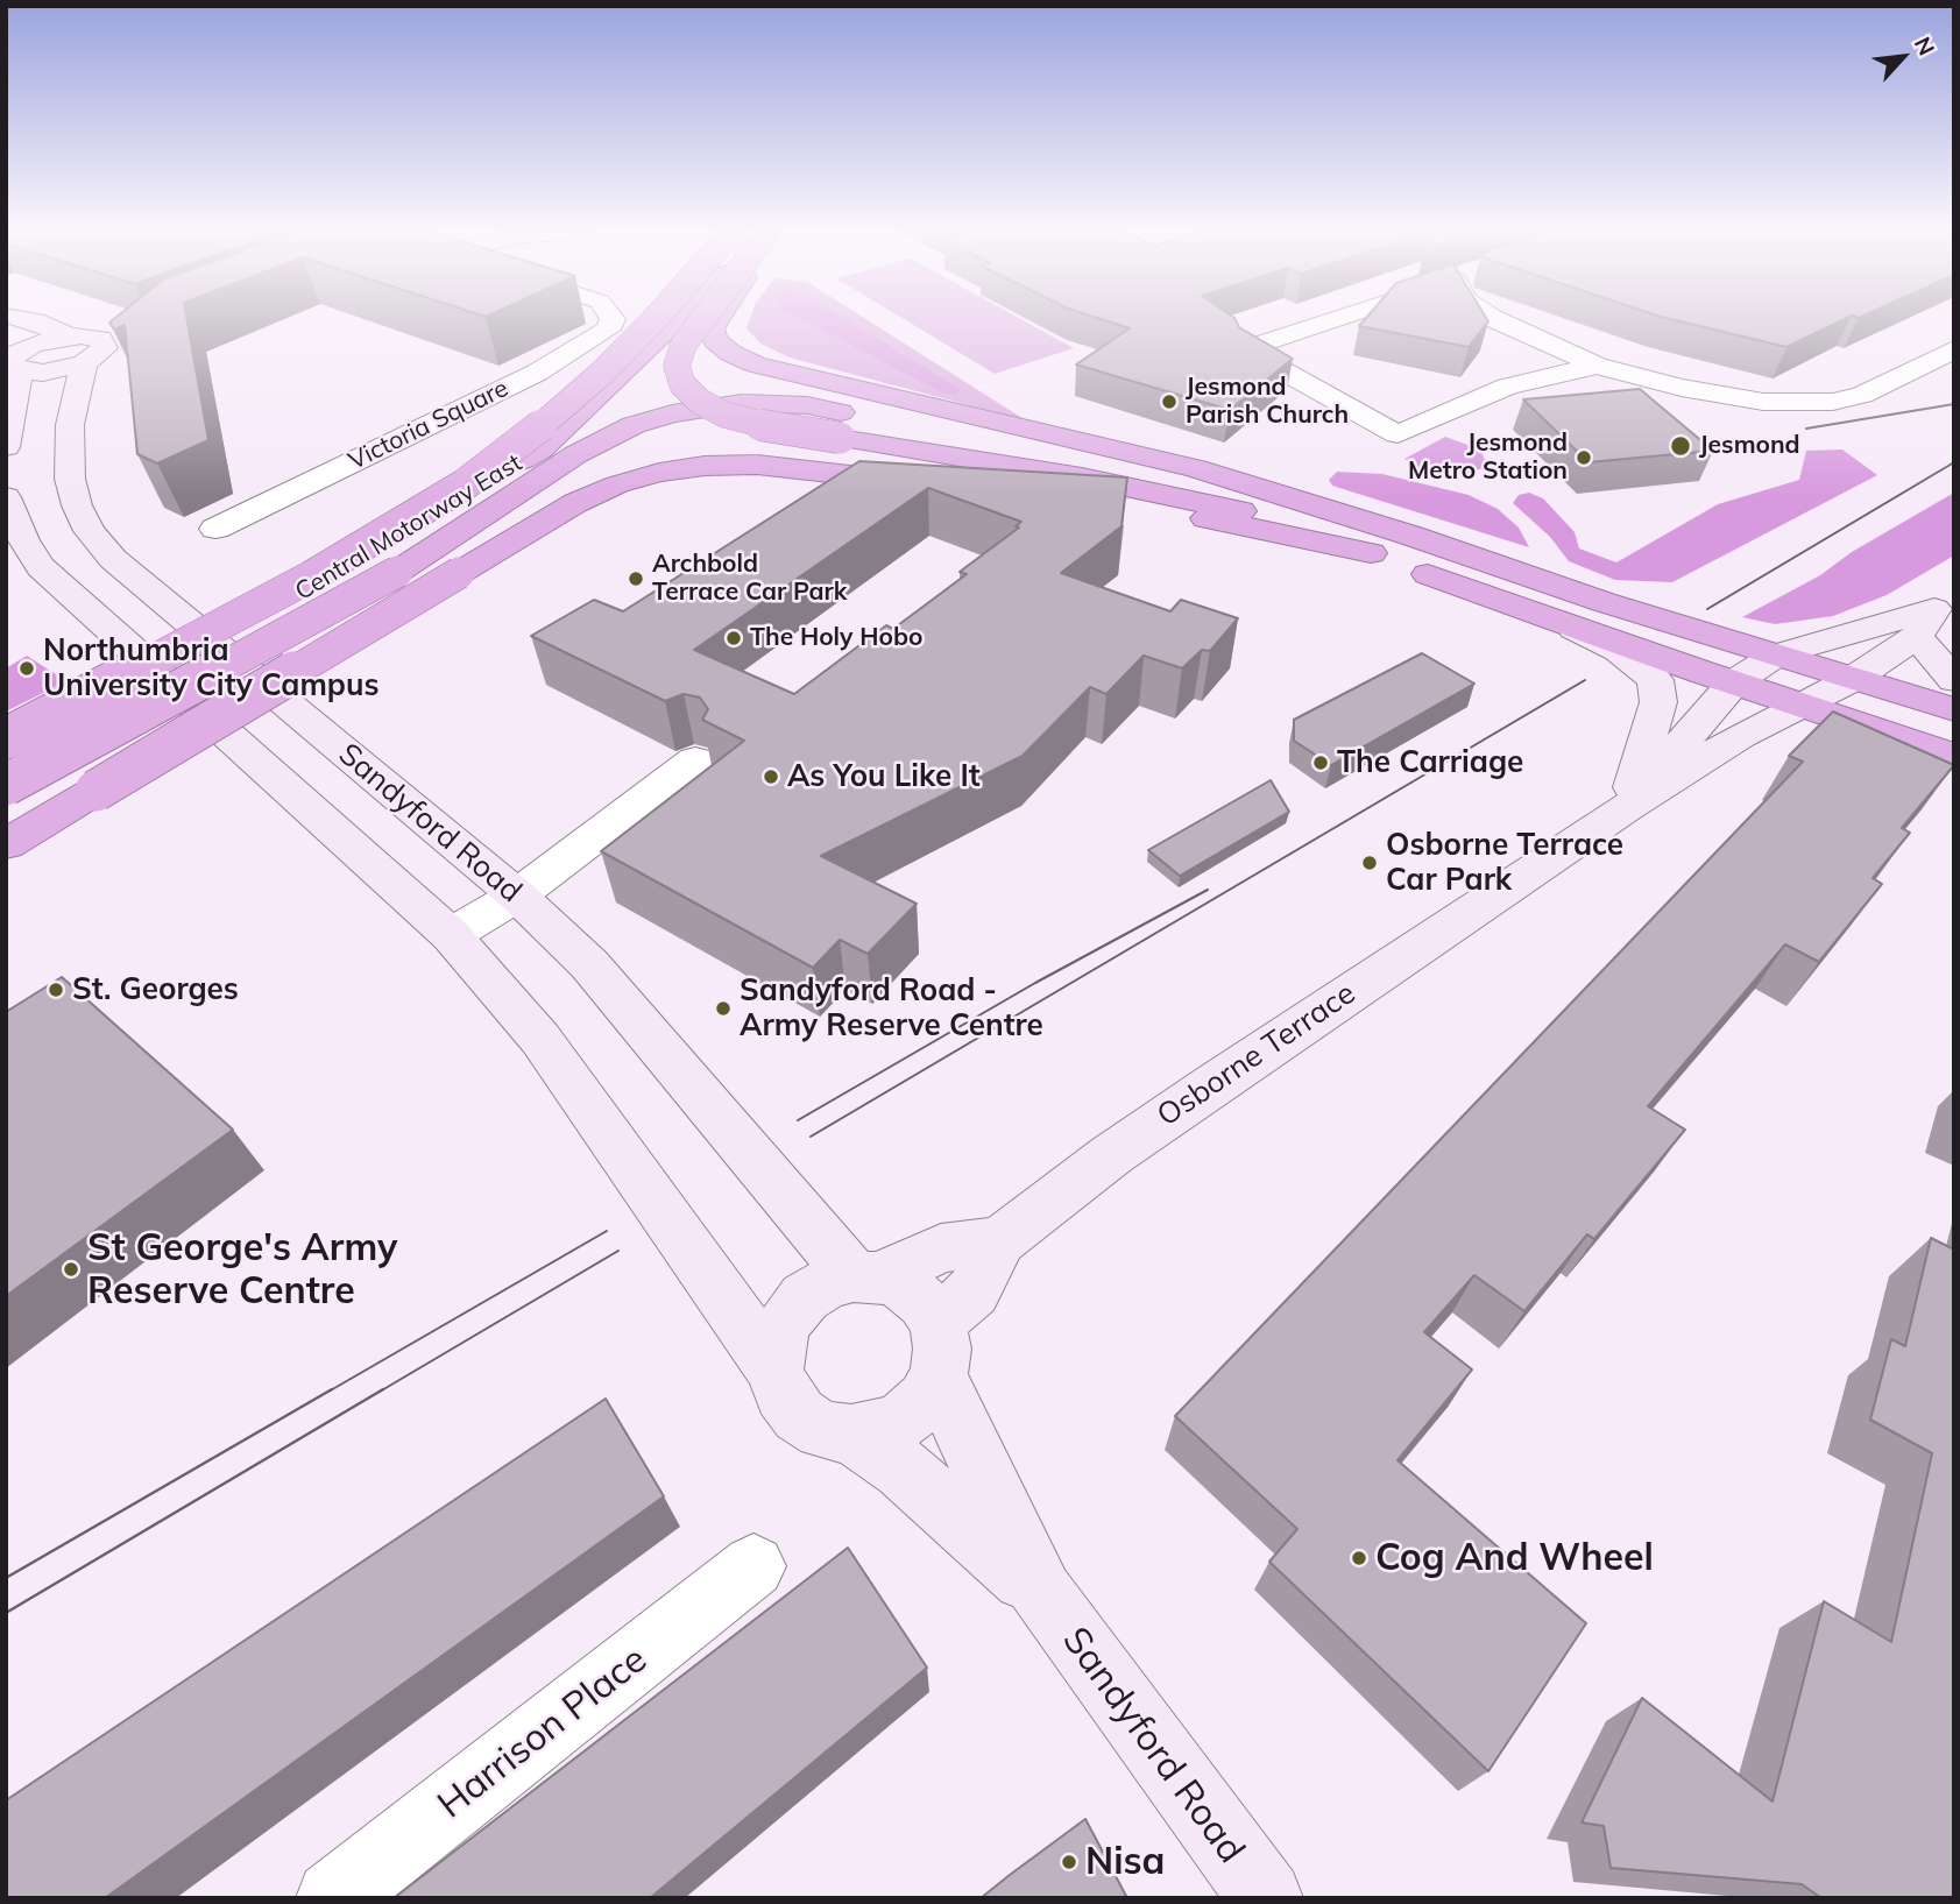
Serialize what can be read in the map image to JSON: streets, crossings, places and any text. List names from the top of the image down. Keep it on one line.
{"streets":{"highway":["Central Motorway East"],"main road":["Sandyford Road","Osborne Terrace"],"street":["Victoria Square","Harrison Place"]},"crossings":[["Sandyford Road","Osborne Terrace"]],"places":["Jesmond Parish Church","Jesmond","Jesmond Metro Station","Archbold Terrace Car Park","The Holy Hobo","Northumbria University City Campus","The Carriage","As You Like It","Osborne Terrace Car Park","St. Georges","Sandyford Road - Army Reserve Centre","St George's Army Reserve Centre","Cog And Wheel","Nisa"],"north":"top right"}
